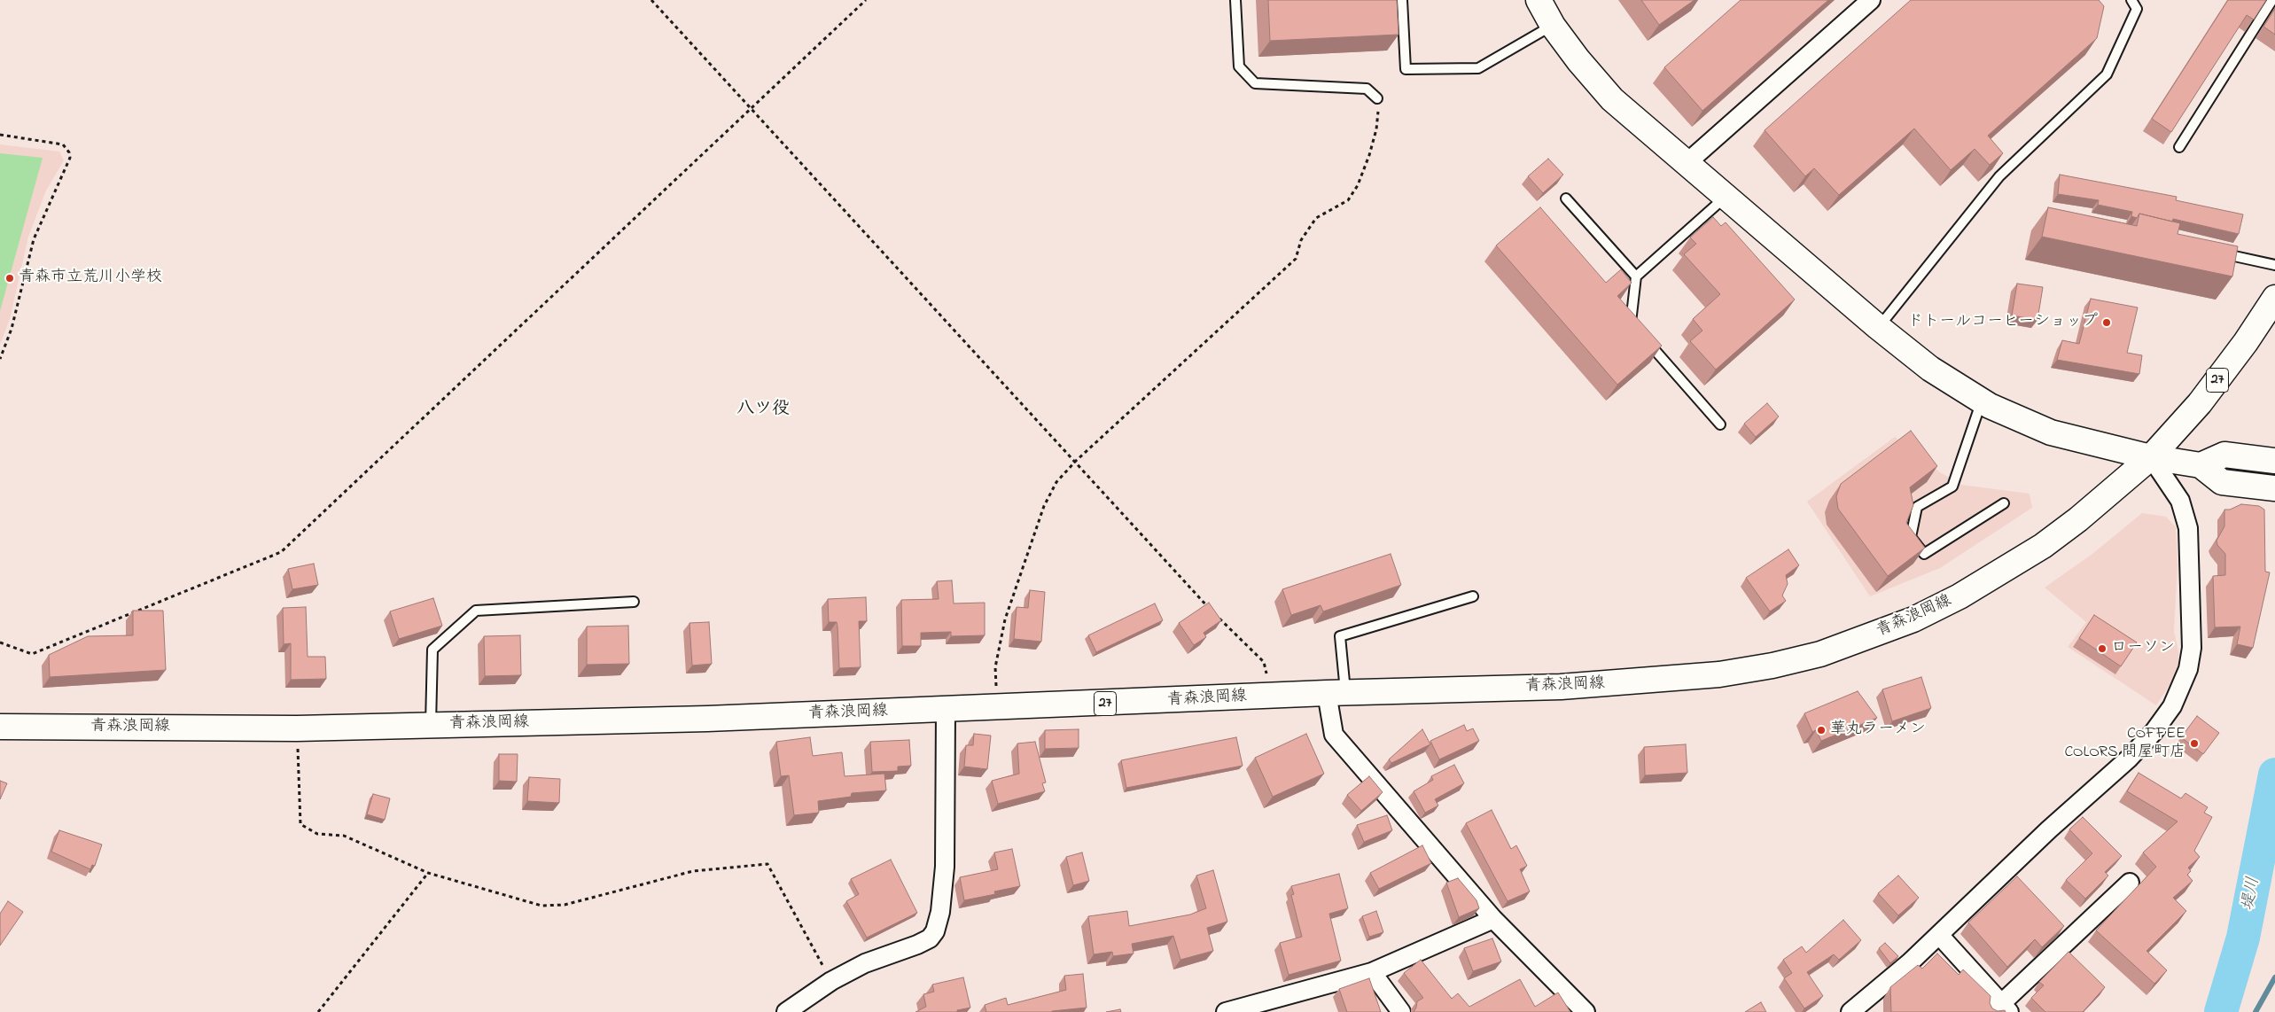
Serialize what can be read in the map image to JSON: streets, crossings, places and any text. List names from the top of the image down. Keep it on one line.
{"streets":{"main road":["27","青森浪岡線"]},"districts":["八ツ役"],"water":["堤川"],"places":["青森市立荒川小学校","ドトールコーヒーショップ","ローソン","華丸ラーメン","COFFEE COLORS 問屋町店"]}
